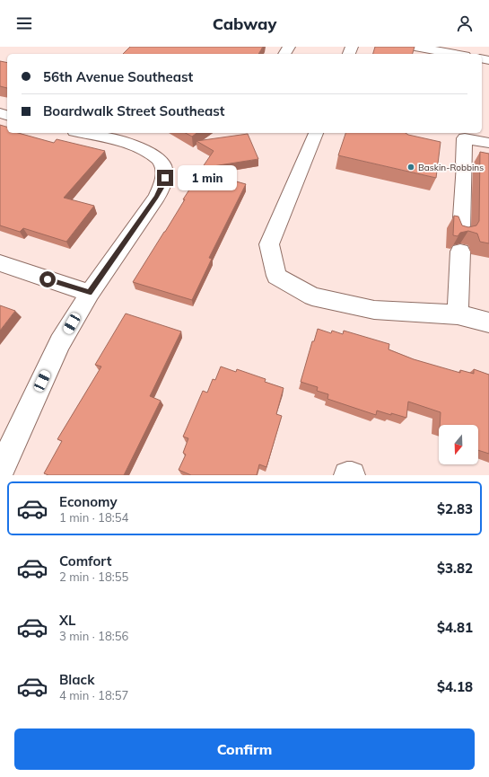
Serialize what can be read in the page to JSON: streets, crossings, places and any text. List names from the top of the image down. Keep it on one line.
{"places":["Baskin-Robbins"],"north":"bottom","page":{"header":"Cabway","banner":["56th Avenue Southeast","Boardwalk Street Southeast"],"bubble":"1 min","list":[{"name":"Economy","note":"1 min · 18:54","value":"$2.83"},{"name":"Comfort","note":"2 min · 18:55","value":"$3.82"},{"name":"XL","note":"3 min · 18:56","value":"$4.81"},{"name":"Black","note":"4 min · 18:57","value":"$4.18"}],"buttons":"Confirm"}}
